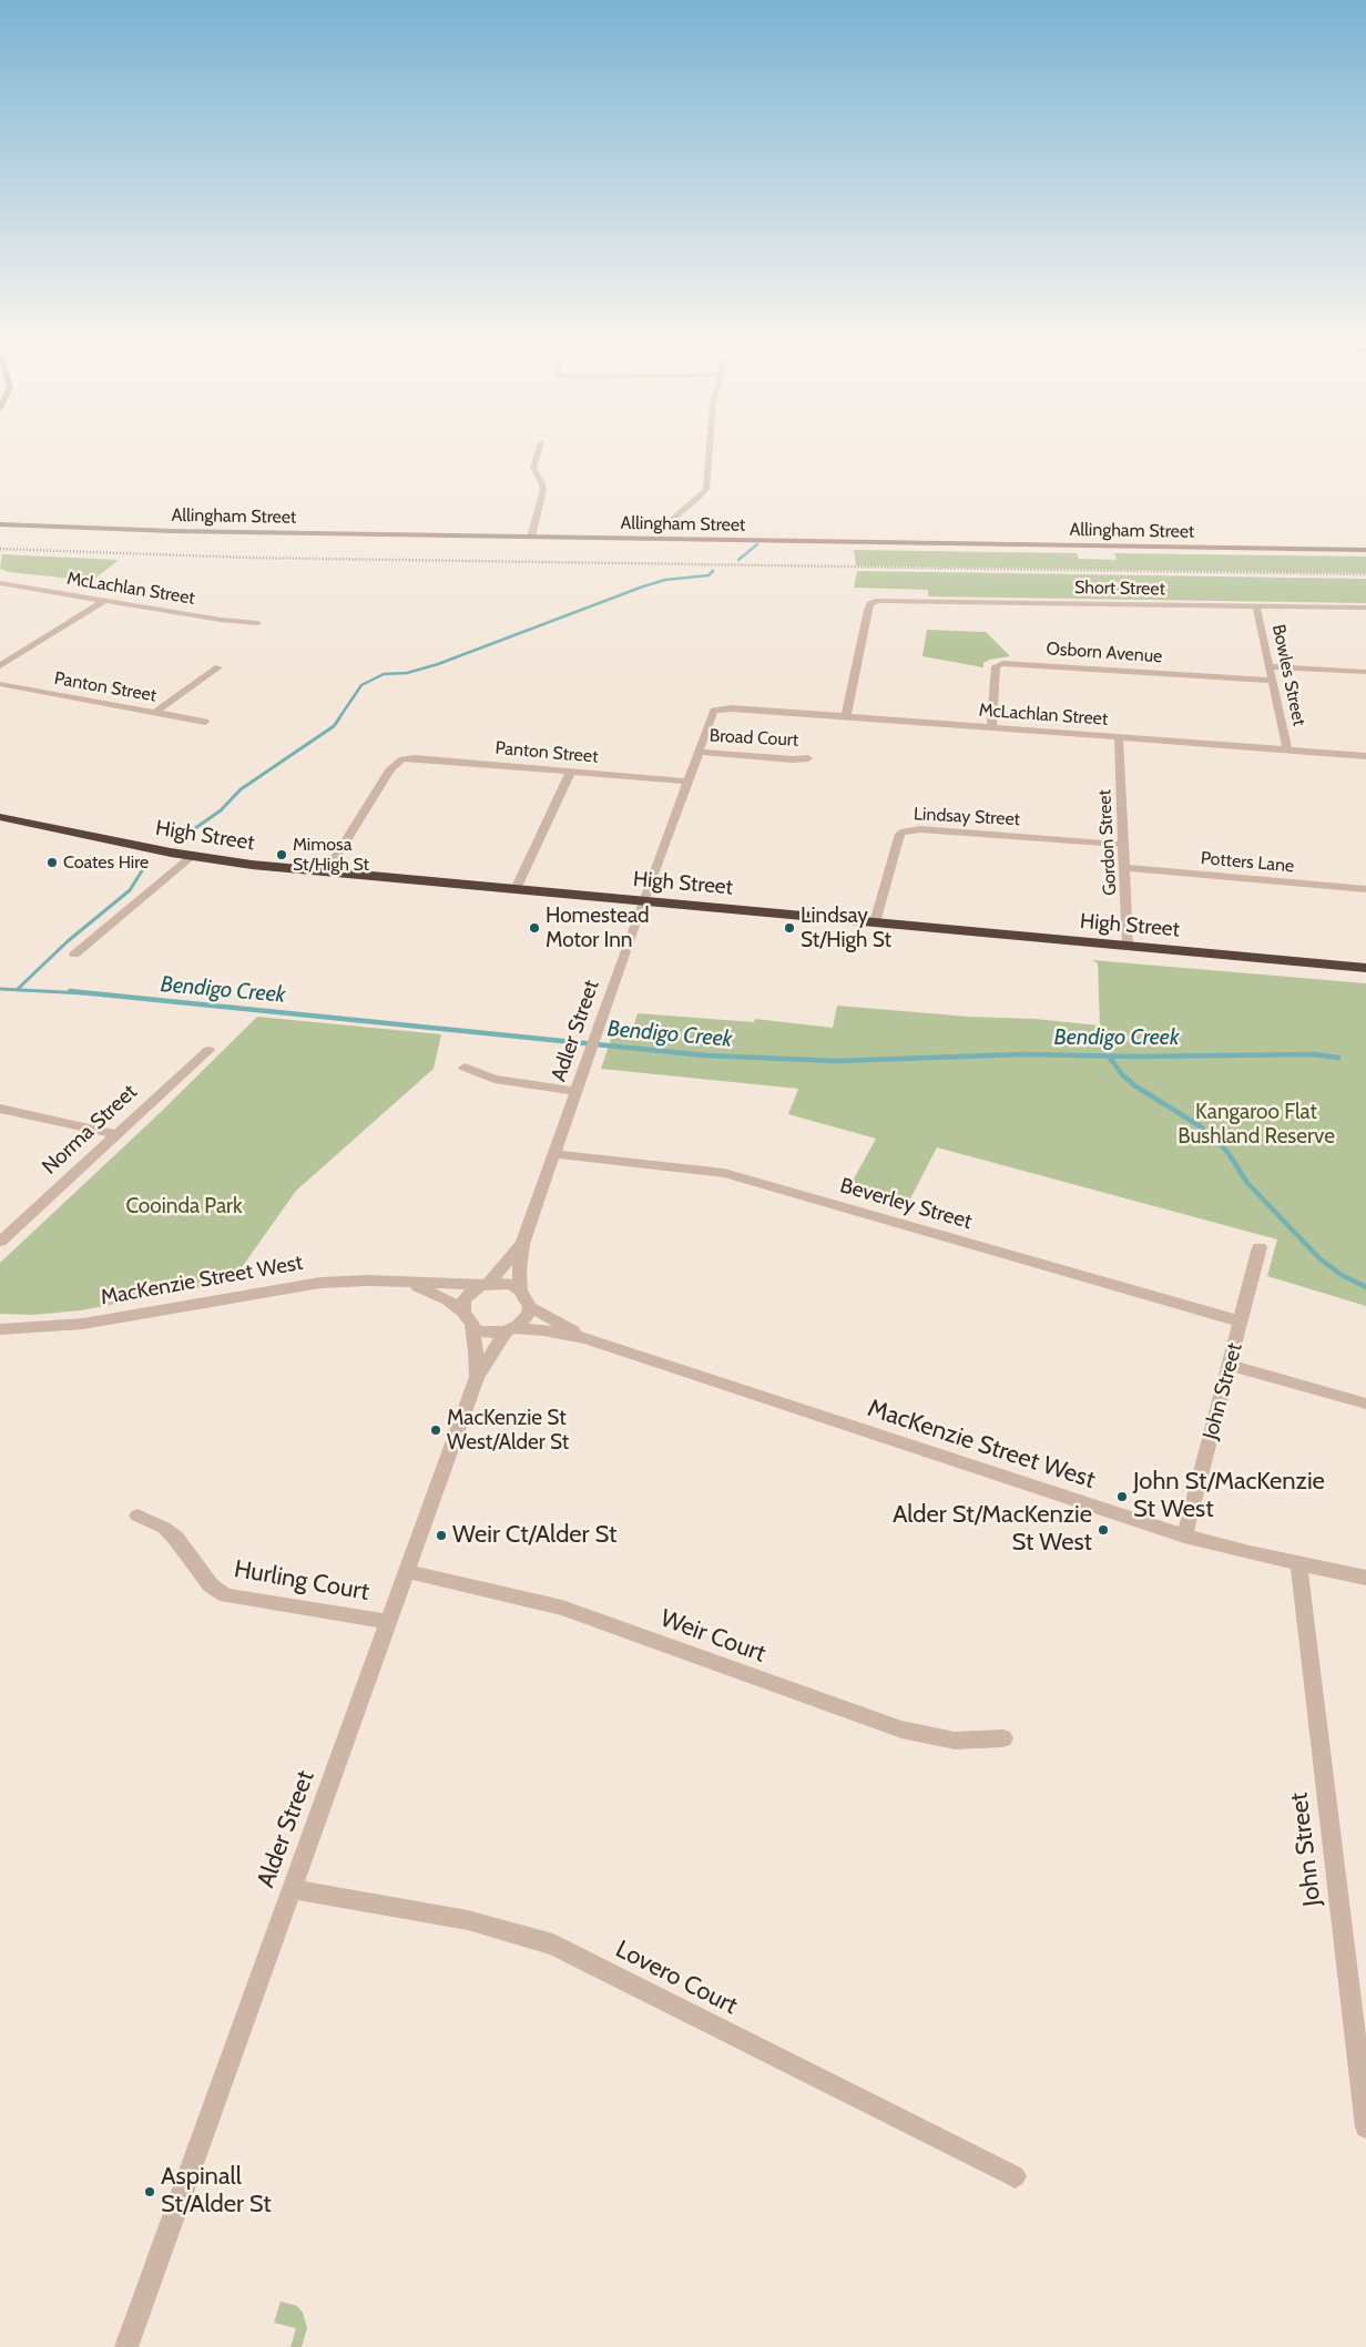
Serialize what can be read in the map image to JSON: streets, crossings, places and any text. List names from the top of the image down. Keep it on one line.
{"streets":{"highway":["High Street"],"street":["Allingham Street","McLachlan Street","Short Street","Osborn Avenue","Bowles Street","Panton Street","Broad Court","Lindsay Street","Gordon Street","Potters Lane","Adler Street","Norma Street","Beverley Street","MacKenzie Street West","John Street","Hurling Court","Weir Court","Alder Street","Lovero Court"]},"crossings":[["McLachlan Street","Short Street"],["McLachlan Street","Osborn Avenue"],["McLachlan Street","Bowles Street"],["McLachlan Street","Gordon Street"],["McLachlan Street","Adler Street"],["Short Street","Bowles Street"],["Osborn Avenue","Bowles Street"],["Panton Street","High Street"],["Panton Street","Adler Street"],["Broad Court","Adler Street"],["Lindsay Street","High Street"],["Lindsay Street","Gordon Street"],["High Street","Gordon Street"],["High Street","Adler Street"],["Gordon Street","Potters Lane"],["Adler Street","Beverley Street"],["Adler Street","MacKenzie Street West"],["Adler Street","Alder Street"],["Beverley Street","John Street"],["MacKenzie Street West","John Street"],["MacKenzie Street West","Alder Street"],["Hurling Court","Alder Street"],["Weir Court","Alder Street"],["Alder Street","Lovero Court"]],"water":["Bendigo Creek"],"parks":["Kangaroo Flat Bushland Reserve","Cooinda Park"],"places":["Mimosa St/High St","Coates Hire","Homestead Motor Inn","Lindsay St/High St","MacKenzie St West/Alder St","John St/MacKenzie St West","Alder St/MacKenzie St West","Weir Ct/Alder St","Aspinall St/Alder St"]}
